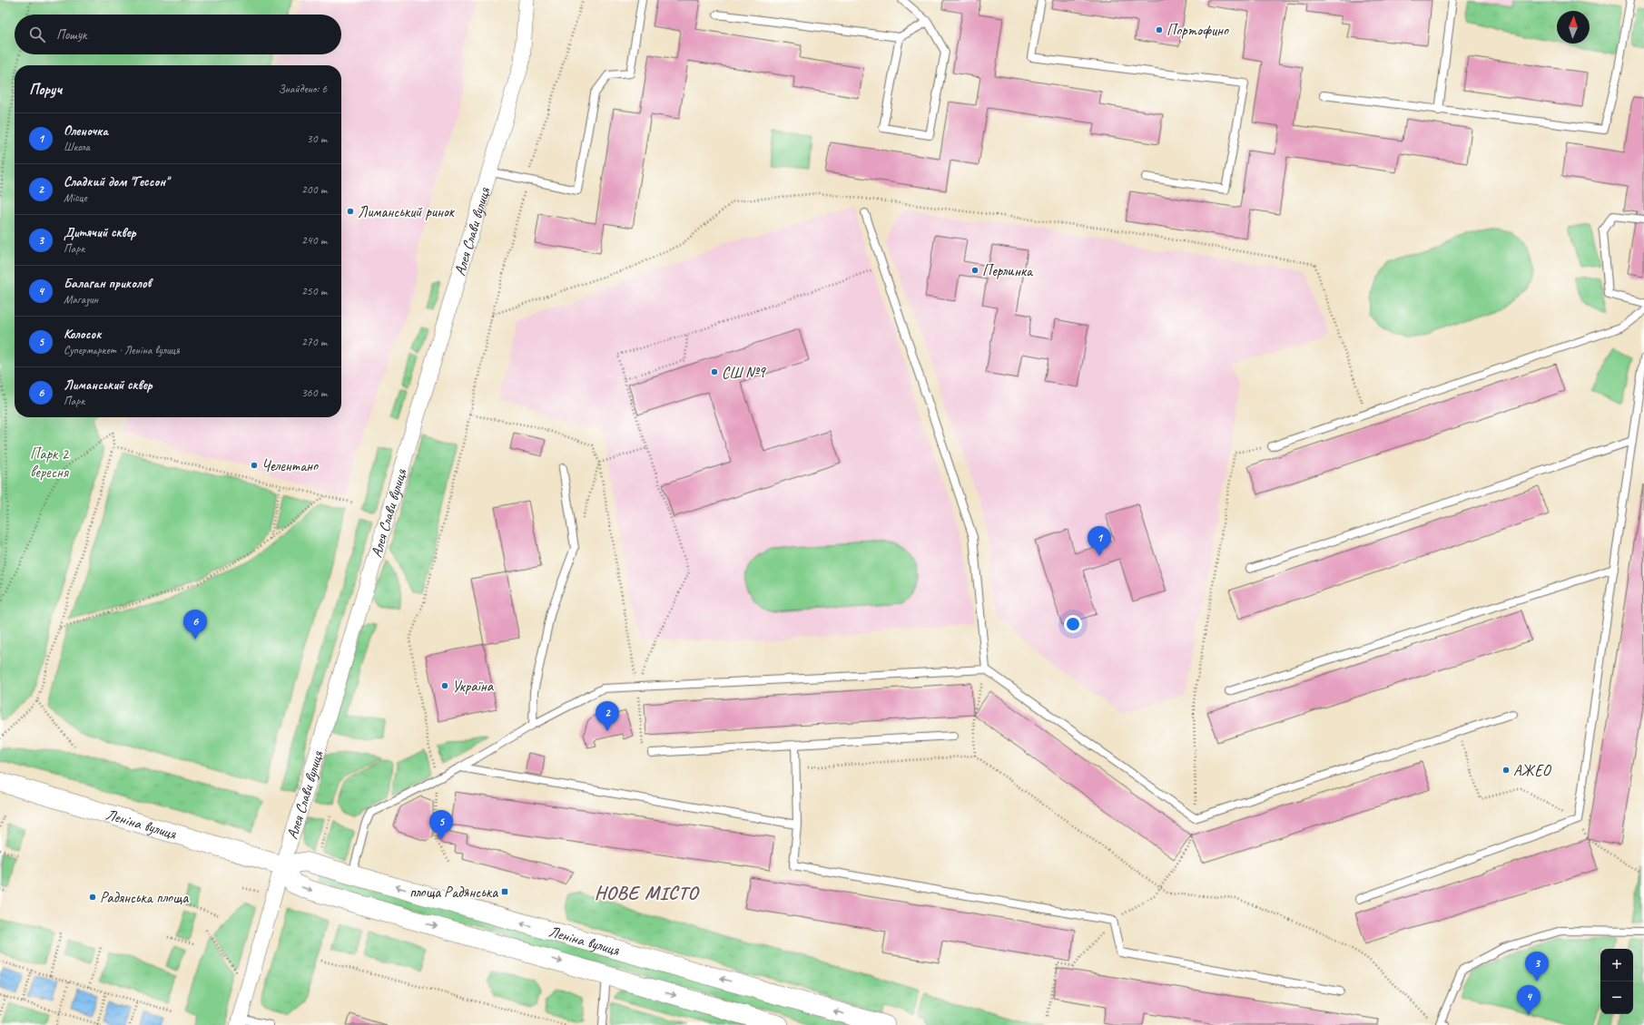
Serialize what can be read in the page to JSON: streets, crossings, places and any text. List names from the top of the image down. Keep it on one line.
{"streets":{"street":["Алея Слави вулиця","Леніна вулиця"]},"crossings":[["Алея Слави вулиця","Леніна вулиця"]],"districts":["НОВЕ МІСТО"],"parks":["Парк 2 вересня"],"places":{"other":["Портофино","Лиманський ринок","Перлинка","СШ №9","Челентано","Україна","АЖЕО","Радянська площа"],"transit":["площа Радянська"]},"north":"top","page":{"search":"Пошук","heading":["Поруч","Знайдено: 6"],"list":[{"mark":"1","name":"Оленочка","note":"Школа","value":"30 m"},{"mark":"2","name":"Сладкий дом \"Гессон\"","note":"Місце","value":"200 m"},{"mark":"3","name":"Дитячий сквер","note":"Парк","value":"240 m"},{"mark":"4","name":"Балаган приколов","note":"Магазин","value":"250 m"},{"mark":"5","name":"Колосок","note":"Супермаркет · Леніна вулиця","value":"270 m"},{"mark":"6","name":"Лиманський сквер","note":"Парк","value":"360 m"}],"pins":["1","6","2","5","3","4"],"map_buttons":["+","−"]}}
